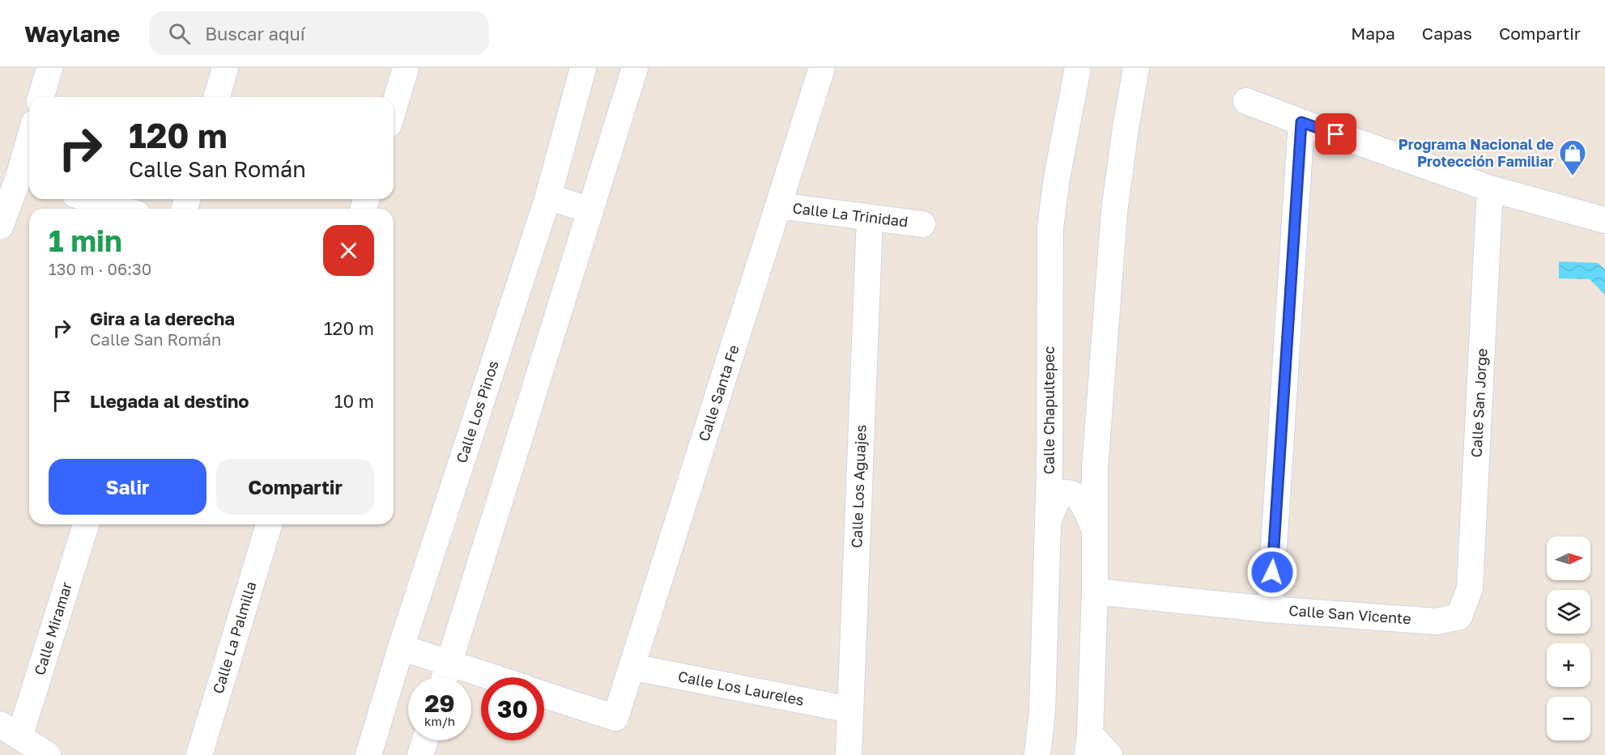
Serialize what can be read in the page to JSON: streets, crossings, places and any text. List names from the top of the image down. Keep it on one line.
{"streets":{"street":["Calle La Trinidad","Calle Santa Fe","Calle San Jorge","Calle Chapultepec","Calle Los Pinos","Calle Los Aguajes","Calle San Vicente","Calle Miramar","Calle La Palmilla","Calle Los Laureles"]},"crossings":[["Calle La Trinidad","Calle Santa Fe"],["Calle La Trinidad","Calle Los Aguajes"],["Calle Santa Fe","Calle Los Laureles"],["Calle San Jorge","Calle San Vicente"],["Calle Los Aguajes","Calle Los Laureles"]],"places":{"shop":["Programa Nacional de Protección Familiar"]},"north":"right","page":{"header":"Waylane","search":"Buscar aquí","nav":["Mapa","Capas","Compartir"],"turn":["120 m","Calle San Román"],"heading":["1 min","130 m · 06:30"],"list":[{"name":"Gira a la derecha","note":"Calle San Román","value":"120 m"},{"name":"Llegada al destino","value":"10 m"}],"buttons":["Salir","Compartir"],"map_buttons":["+","−"],"speed":"29 km/h","limit":"30"}}
